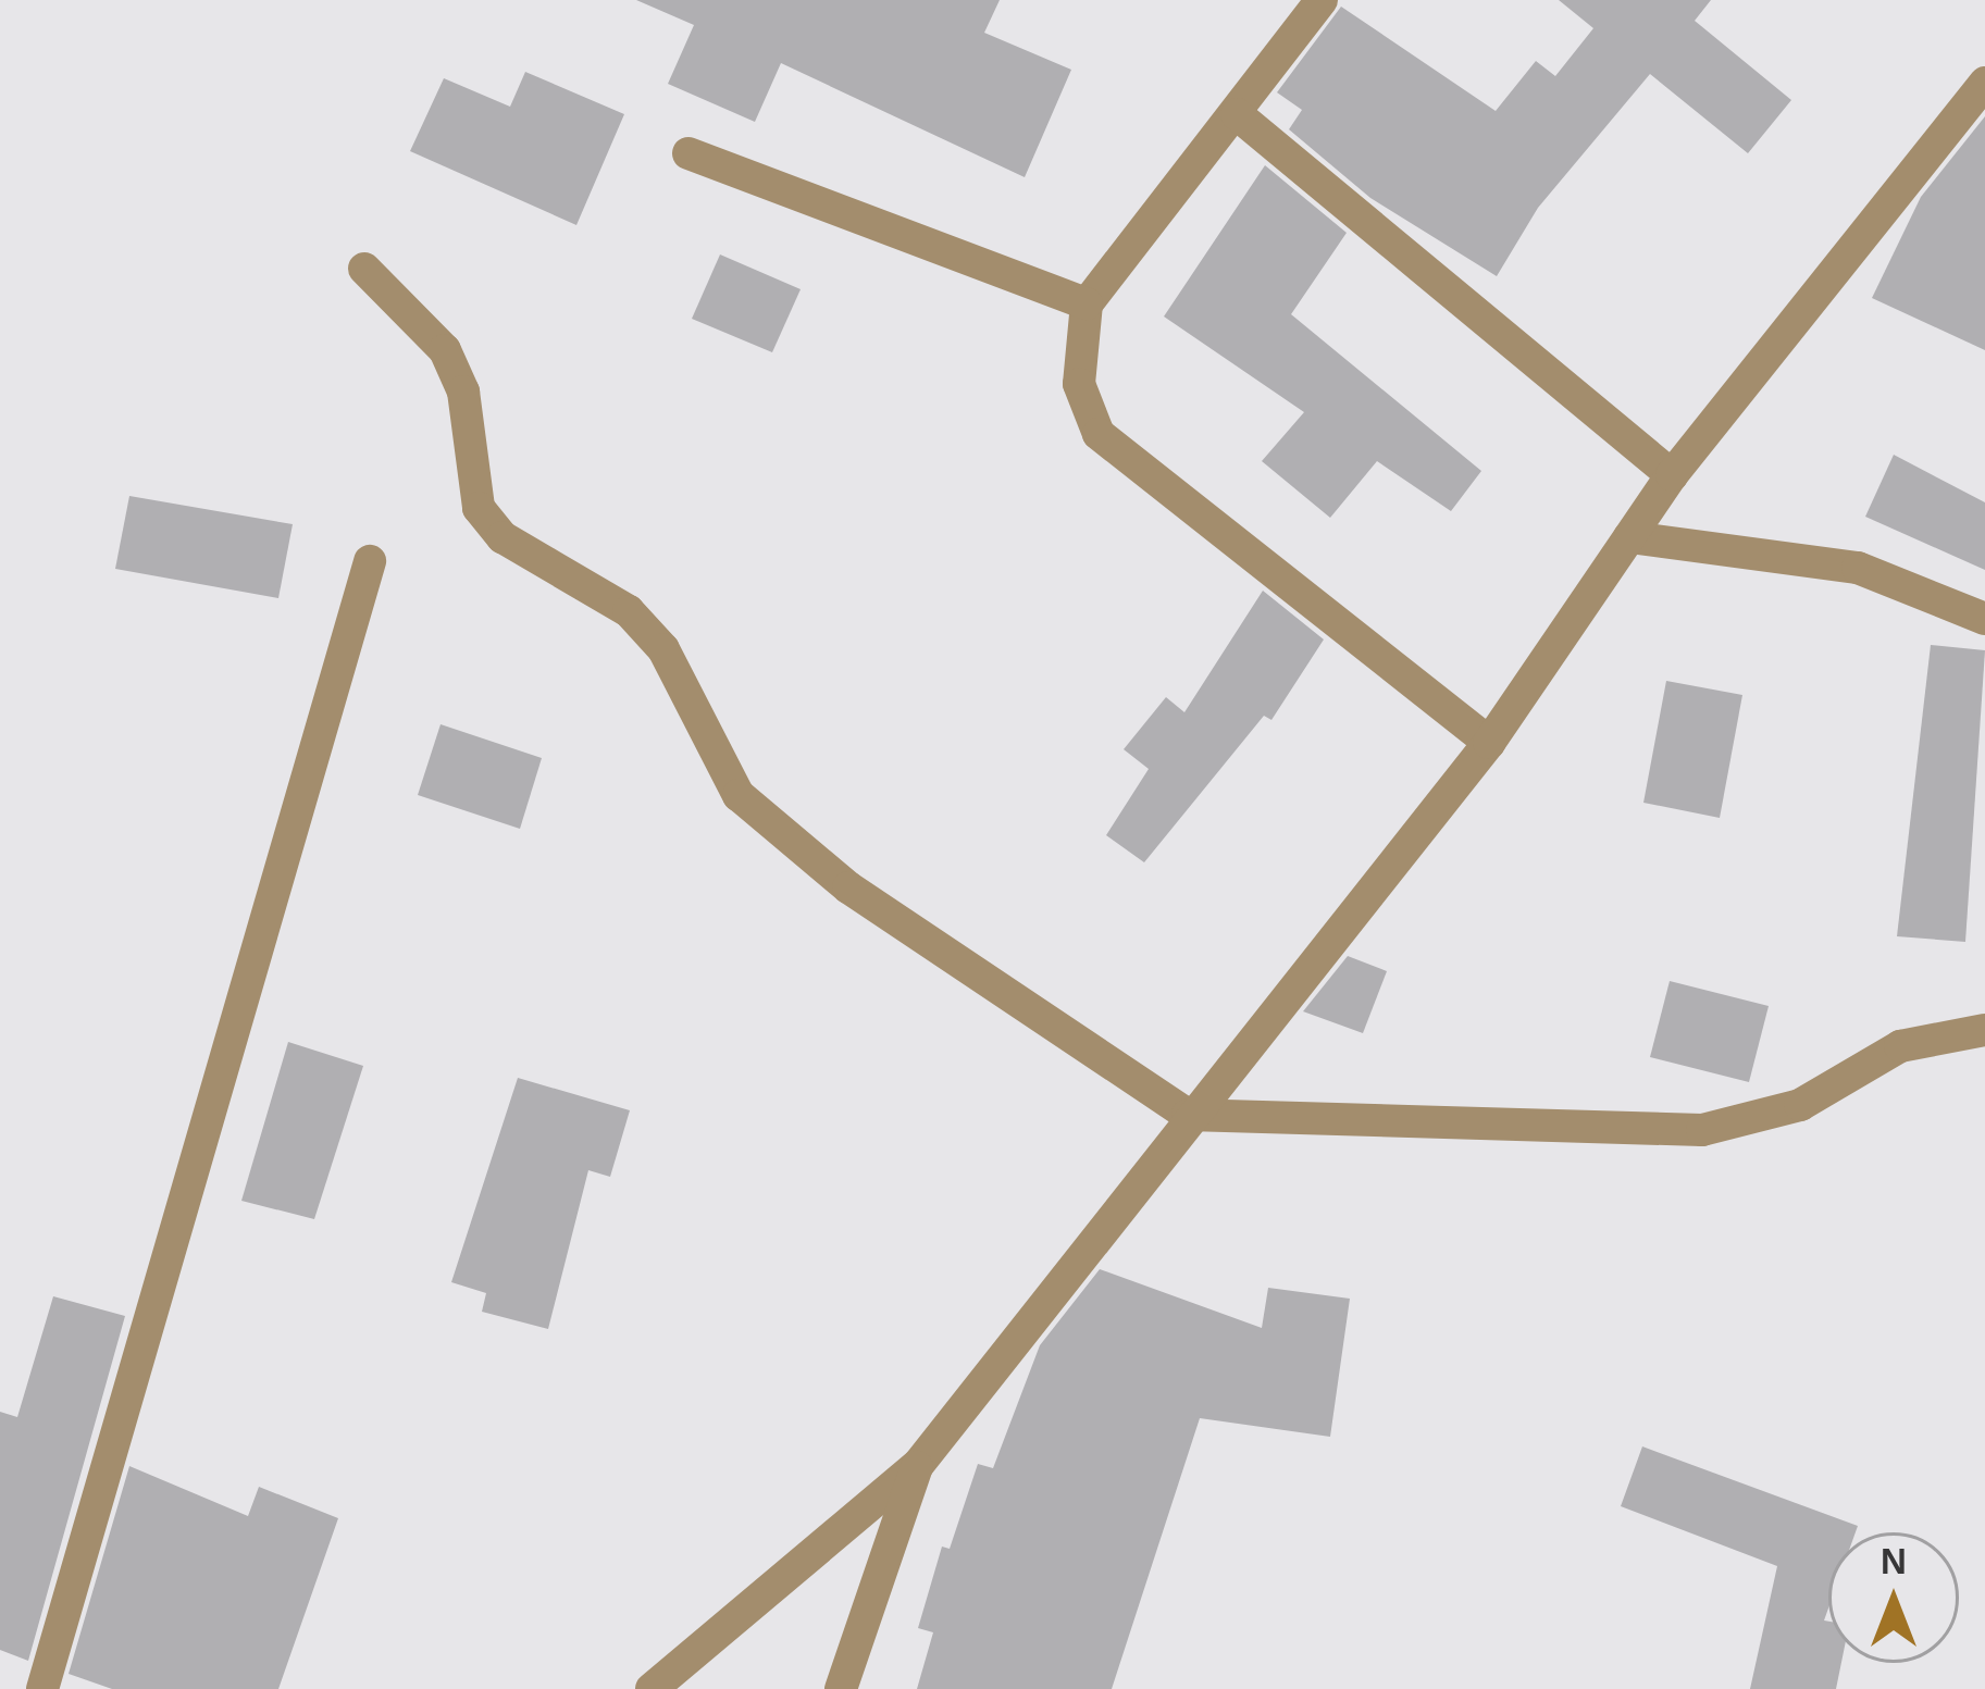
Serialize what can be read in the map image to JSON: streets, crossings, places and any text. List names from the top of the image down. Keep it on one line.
{"north":"top"}
